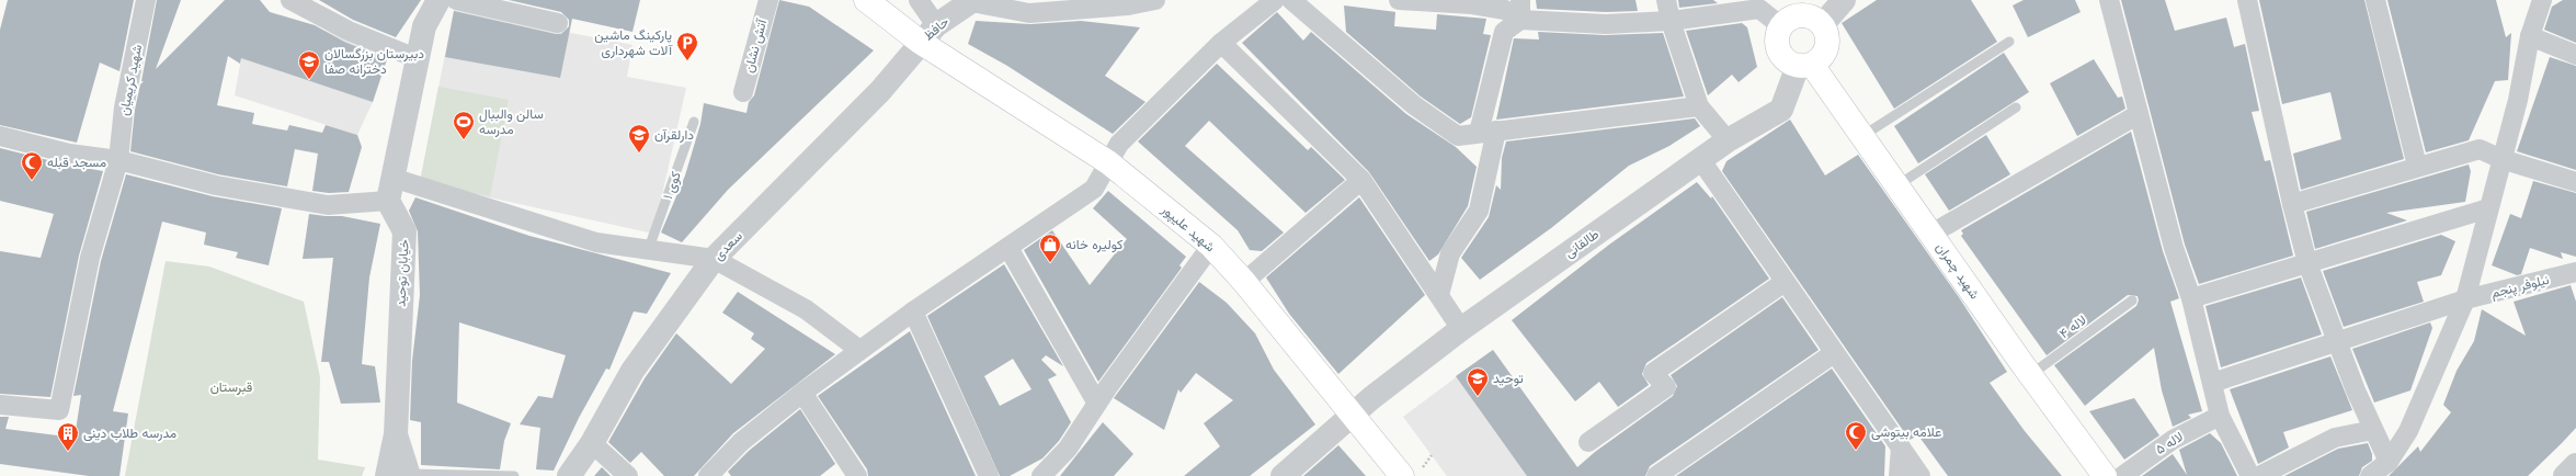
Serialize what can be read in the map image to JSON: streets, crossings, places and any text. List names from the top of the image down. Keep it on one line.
{"streets":{"main road":["شهید علیپور","شهید چمران"],"street":["حافظ","آتش نشان","شهید کریمیان","طالقانی","سعدی","خیابان توحید","نیلوفر پنجم","لاله ۵"],"lane":["کوی ۱","لاله ۴"]},"crossings":[["حافظ","شهید علیپور"],["حافظ","سعدی"],["شهید علیپور","طالقانی"],["شهید علیپور","سعدی"],["طالقانی","شهید چمران"],["شهید چمران","لاله ۴"]],"parks":["قبرستان"],"places":{"parking":["پارکینگ ماشین آلات شهرداری"],"school or university":["دبیرستان بزرگسالان دخترانه صفا","دارلقرآن","توحید"],"sports":["سالن والببال مدرسه"],"mosque":["مسجد قبله","علامه بیتوشی"],"shop":["کولیره خانه"],"building":["مدرسه طلاب دینی"]}}
